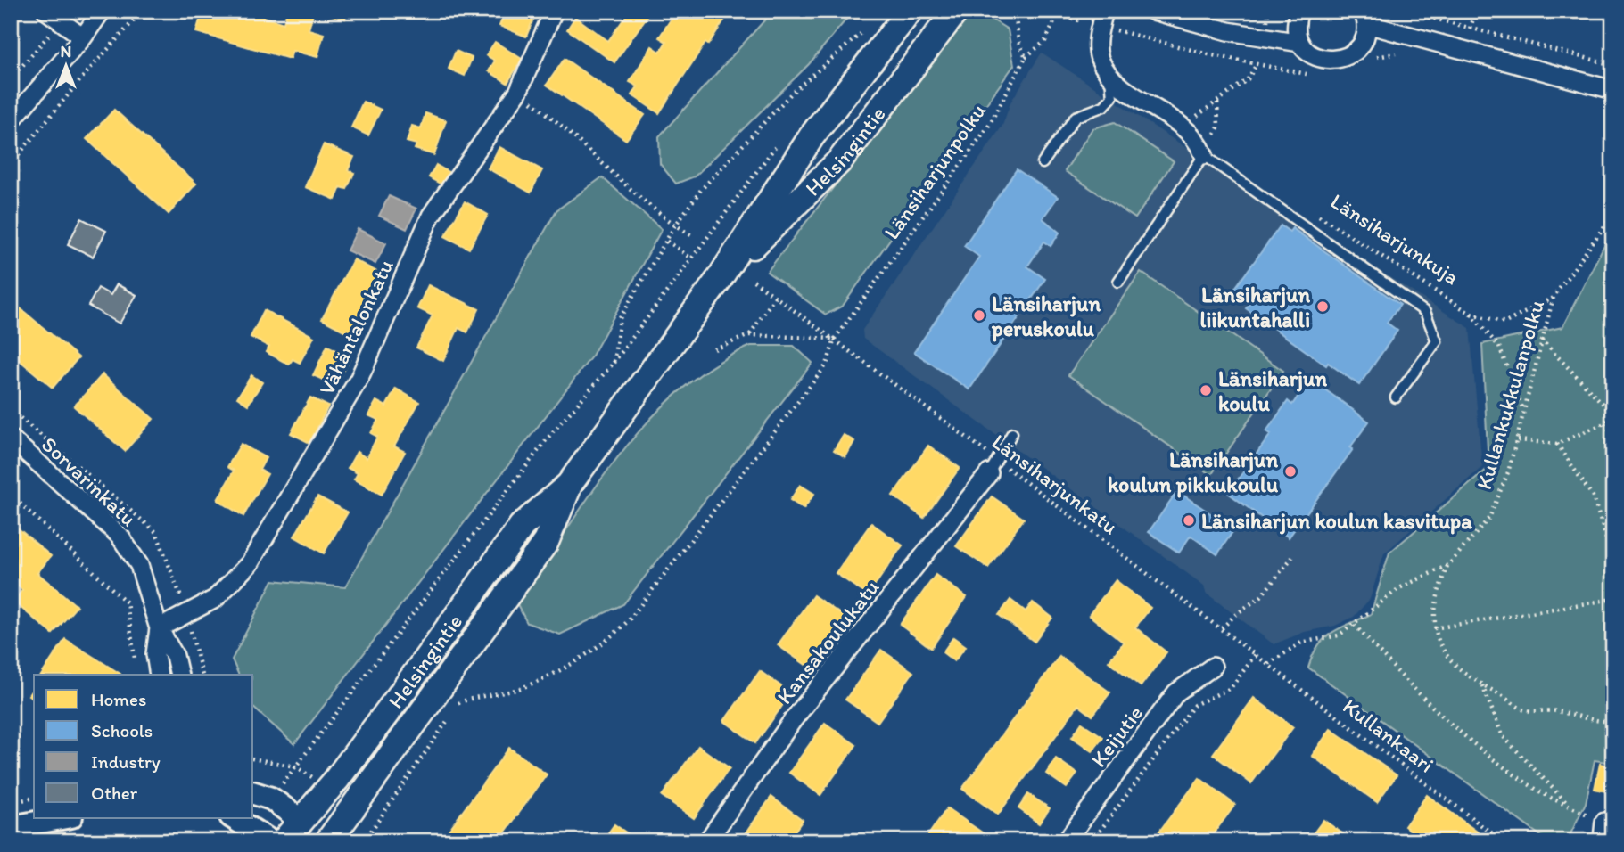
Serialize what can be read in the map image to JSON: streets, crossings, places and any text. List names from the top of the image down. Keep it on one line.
{"streets":{"main road":["Helsingintie"],"street":["Vähäntalonkatu","Sorvarinkatu","Kansakoulukatu","Keijutie"],"path":["Länsiharjunpolku","Länsiharjunkuja","Kullankukkulanpolku","Länsiharjunkatu","Kullankaari"]},"crossings":[["Länsiharjunpolku","Länsiharjunkatu"],["Länsiharjunkuja","Kullankukkulanpolku"],["Vähäntalonkatu","Sorvarinkatu"],["Kullankukkulanpolku","Kullankaari"],["Länsiharjunkatu","Kansakoulukatu"],["Länsiharjunkatu","Kullankaari"]],"places":["Länsiharjun liikuntahalli","Länsiharjun peruskoulu","Länsiharjun koulu","Länsiharjun koulun pikkukoulu","Länsiharjun koulun kasvitupa"],"legend":["Homes","Schools","Industry","Other"],"north":"top"}
